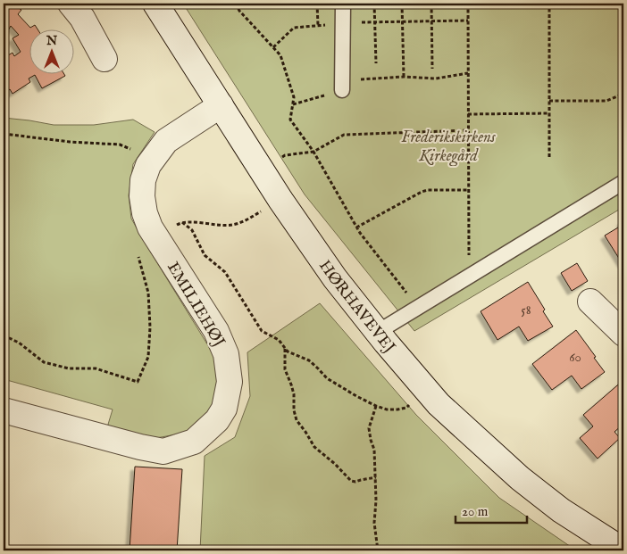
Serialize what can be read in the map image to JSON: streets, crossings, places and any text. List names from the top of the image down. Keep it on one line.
{"streets":{"street":["EMILIEHØJ","HØRHAVEVEJ"]},"crossings":[["EMILIEHØJ","HØRHAVEVEJ"]],"parks":["Frederikskirkens Kirkegård"],"house_numbers":["58","60"],"scale_bar":"20 m","north":"top"}
